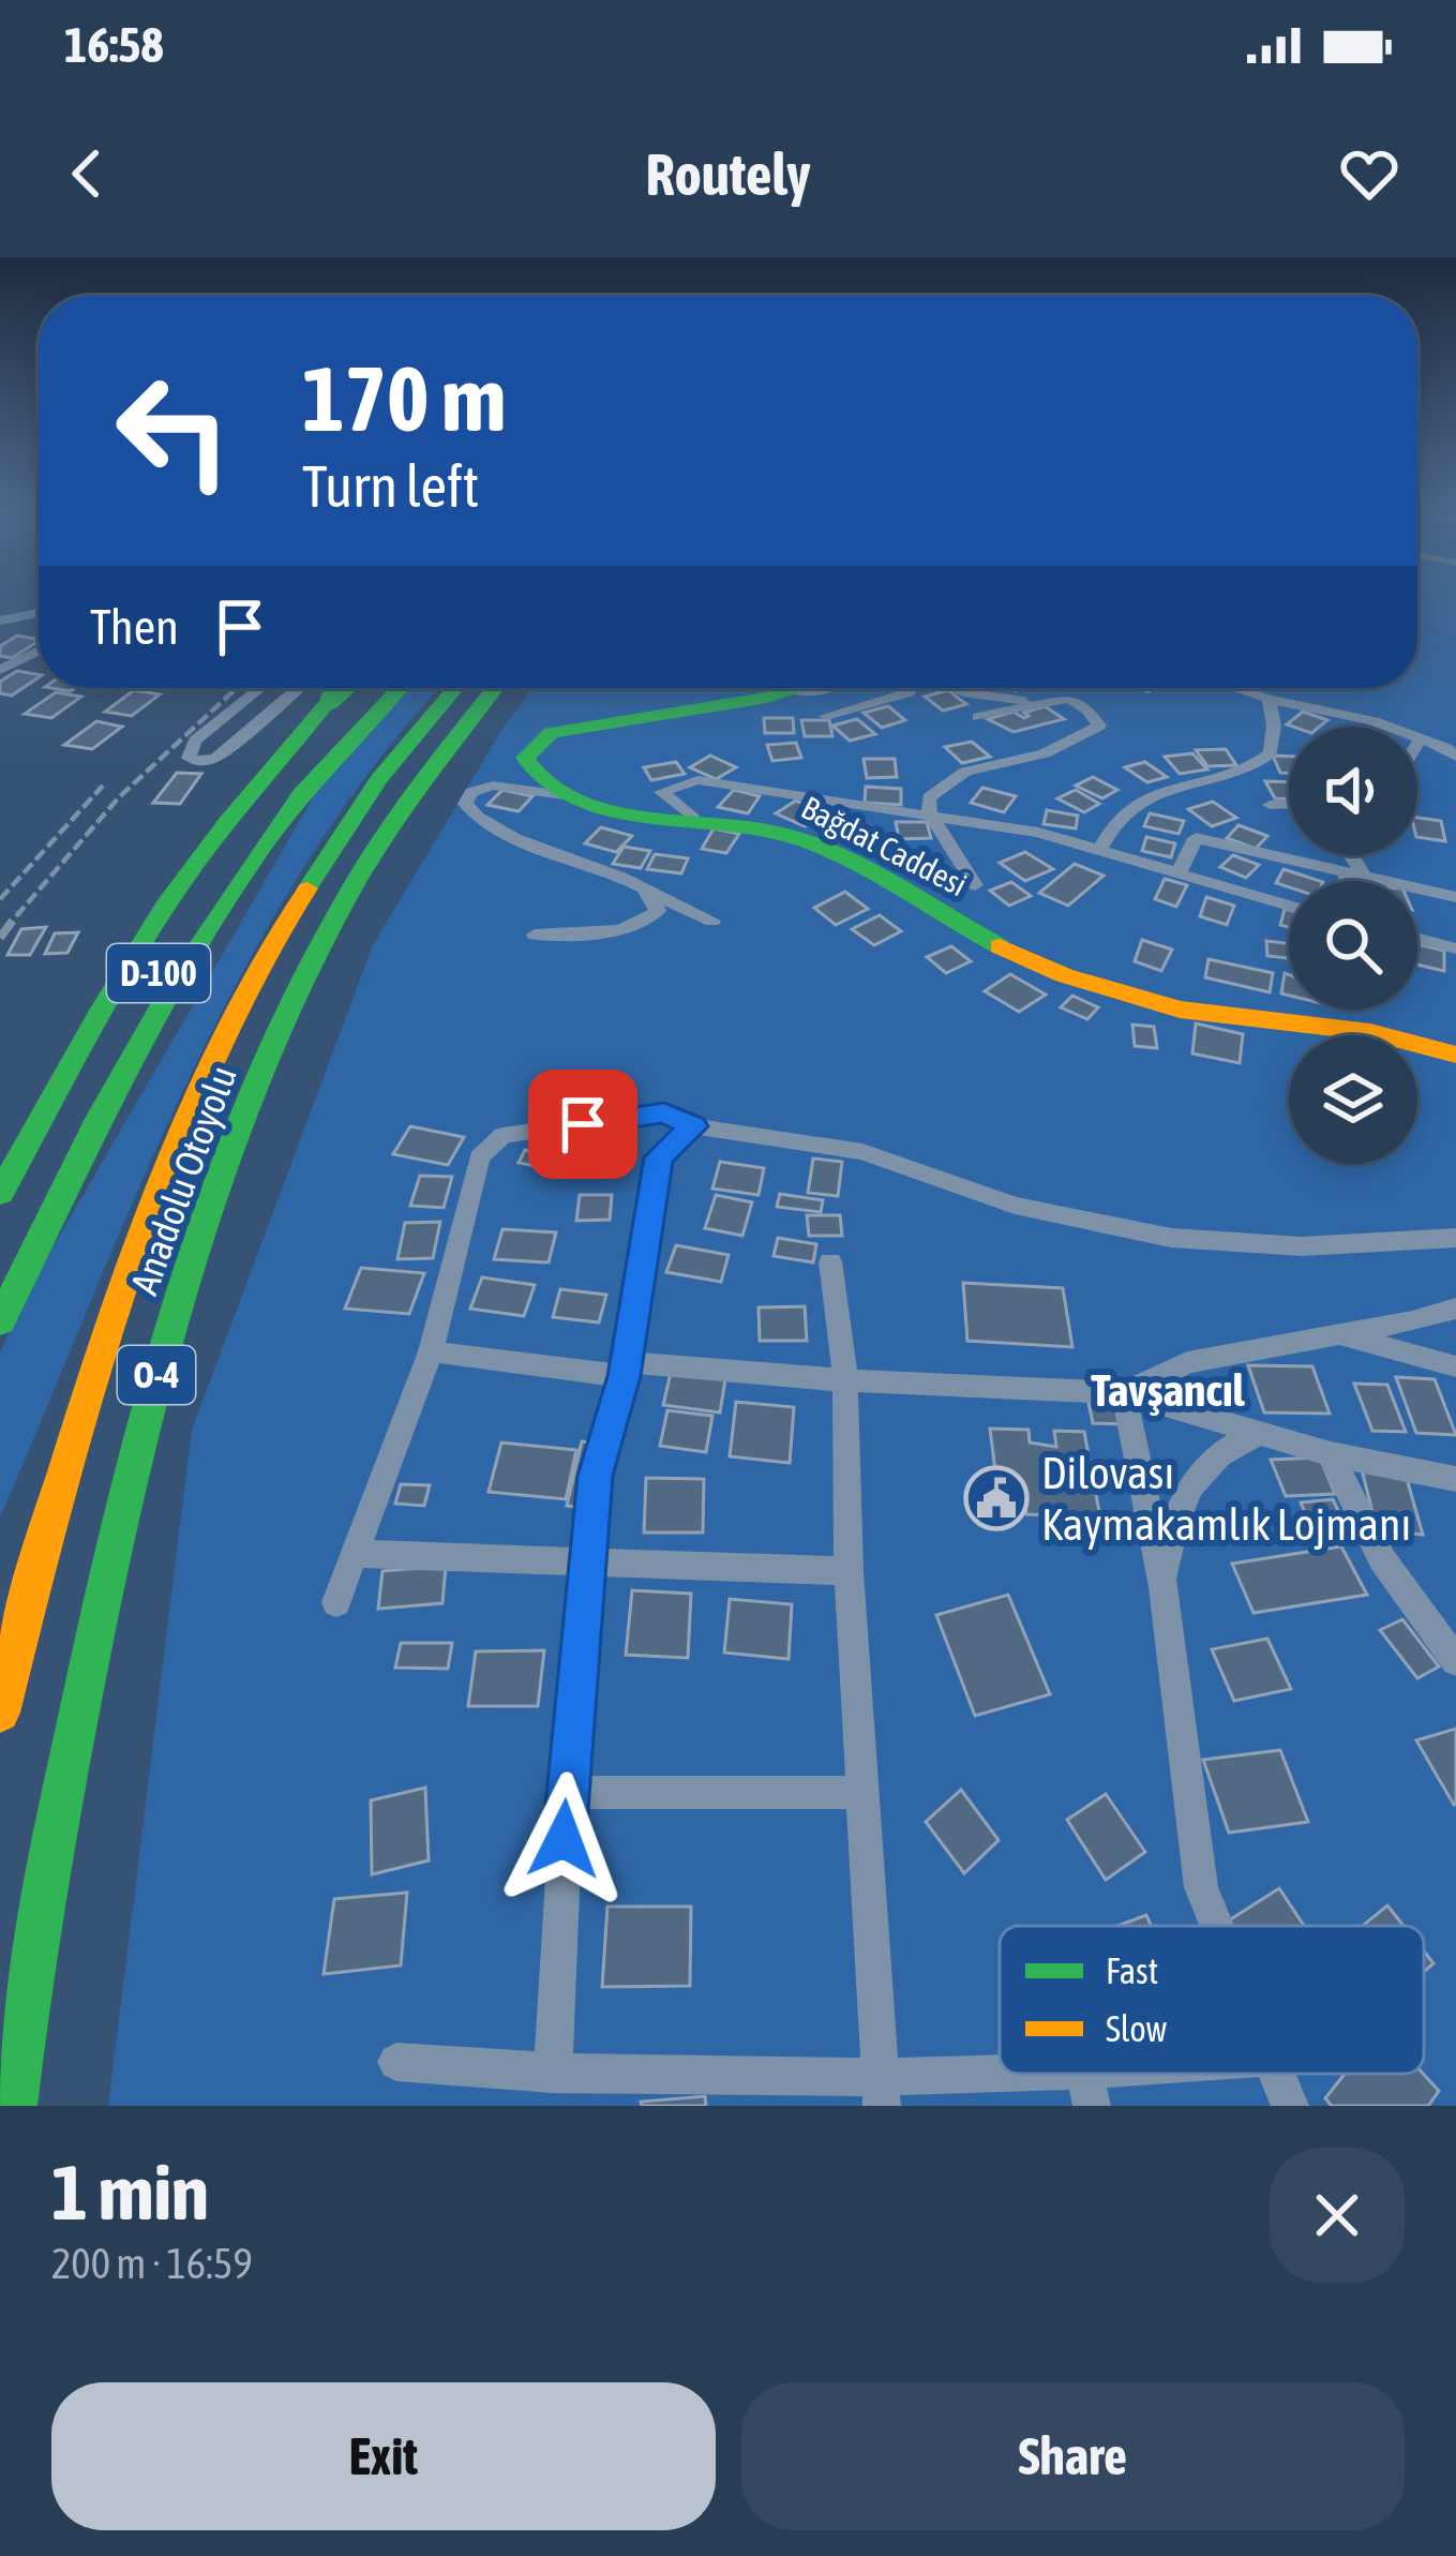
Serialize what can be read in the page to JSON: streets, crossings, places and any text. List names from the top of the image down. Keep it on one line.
{"streets":{"main road":["Bağdat Caddesi","D-100","Anadolu Otoyolu","O-4"]},"districts":["Tavşancıl"],"places":{"public building":["Dilovası Kaymakamlık Lojmanı"]},"legend":["Fast","Slow"],"page":{"status":"16:58","header":"Routely","turn":["170 m","Turn left"],"then":"Then","heading":["1 min","200 m · 16:59"],"buttons":["Exit","Share"]}}
